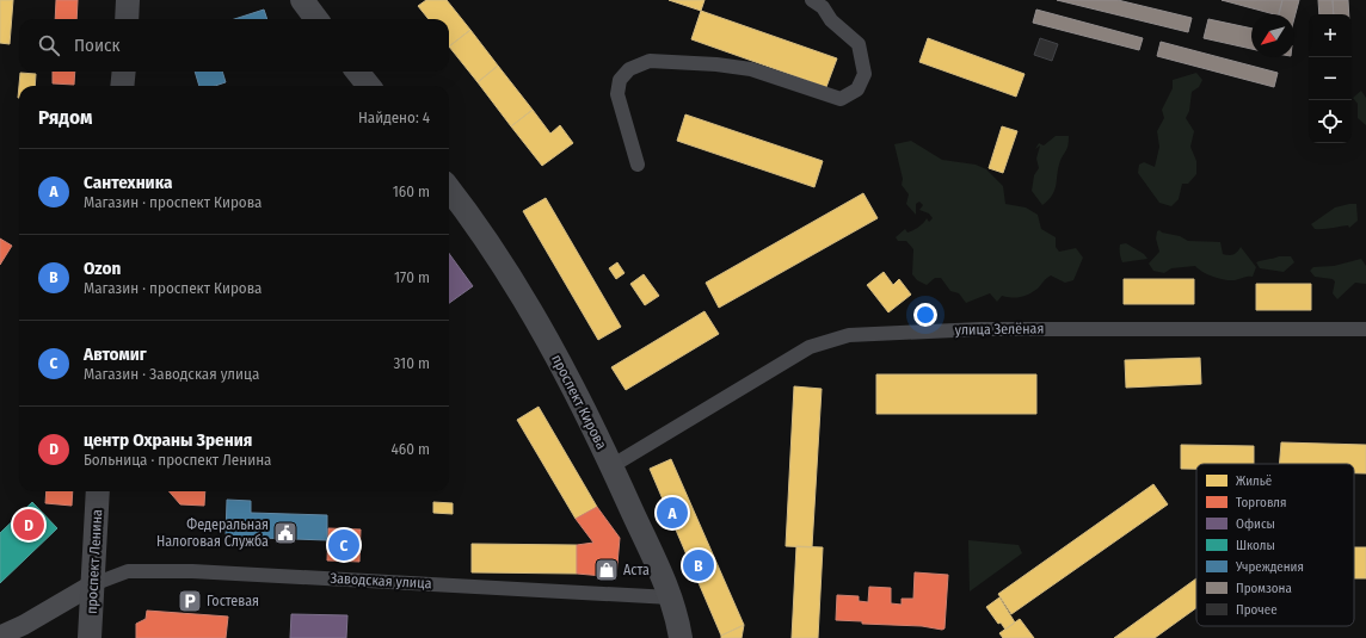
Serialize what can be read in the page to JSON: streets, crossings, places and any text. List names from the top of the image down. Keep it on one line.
{"streets":{"main road":["проспект Кирова","проспект Ленина"],"street":["улица Зелёная","Заводская улица"]},"crossings":[["улица Зелёная","проспект Кирова"],["проспект Кирова","Заводская улица"],["проспект Ленина","Заводская улица"]],"places":{"public building":["Федеральная Налоговая Служба"],"shop":["Аста"],"parking":["Гостевая"]},"legend":["Жильё","Торговля","Офисы","Школы","Учреждения","Промзона","Прочее"],"north":"bottom left","page":{"map_buttons":["+","−"],"search":"Поиск","heading":["Рядом","Найдено: 4"],"list":[{"mark":"A","name":"Сантехника","note":"Магазин · проспект Кирова","value":"160 m"},{"mark":"B","name":"Ozon","note":"Магазин · проспект Кирова","value":"170 m"},{"mark":"C","name":"Автомиг","note":"Магазин · Заводская улица","value":"310 m"},{"mark":"D","name":"центр Охраны Зрения","note":"Больница · проспект Ленина","value":"460 m"}],"pins":["A","D","C","B"]}}
